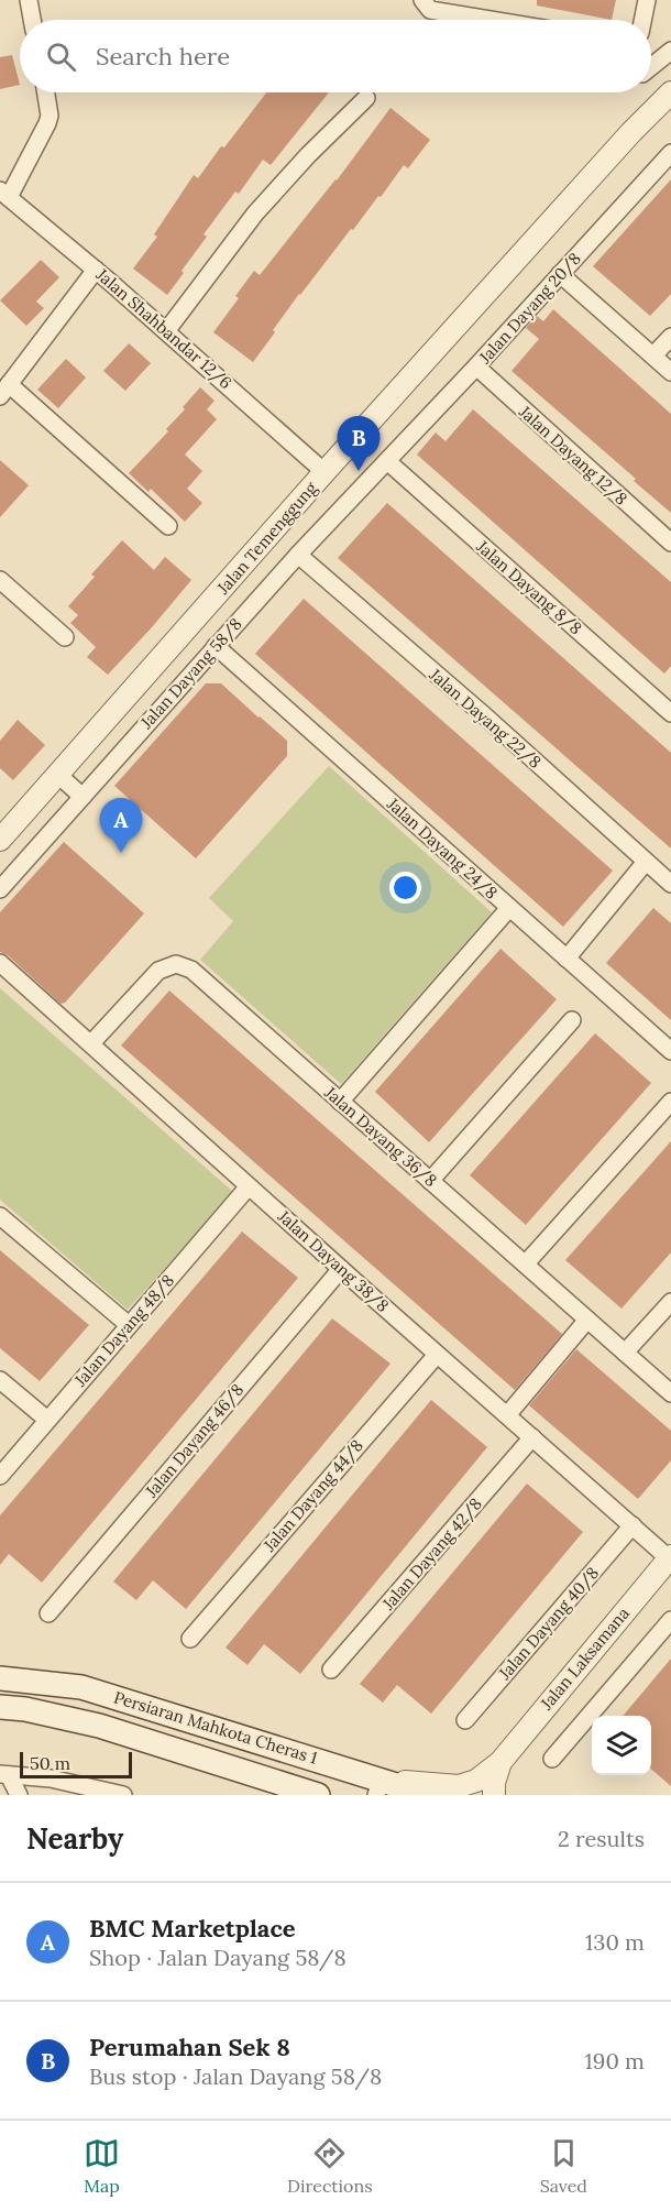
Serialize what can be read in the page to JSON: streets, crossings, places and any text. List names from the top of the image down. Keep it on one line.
{"streets":{"main road":["Persiaran Mahkota Cheras 1"],"street":["Jalan Dayang 20/8","Jalan Shahbandar 12/6","Jalan Dayang 12/8","Jalan Temenggung","Jalan Dayang 8/8","Jalan Dayang 58/8","Jalan Dayang 22/8","Jalan Dayang 24/8","Jalan Dayang 36/8","Jalan Dayang 38/8","Jalan Dayang 48/8","Jalan Dayang 46/8","Jalan Dayang 44/8","Jalan Dayang 42/8","Jalan Dayang 40/8","Jalan Laksamana"]},"crossings":[["Jalan Dayang 20/8","Jalan Dayang 12/8"],["Jalan Dayang 20/8","Jalan Dayang 8/8"],["Jalan Dayang 20/8","Jalan Dayang 58/8"],["Jalan Shahbandar 12/6","Jalan Temenggung"],["Jalan Dayang 8/8","Jalan Dayang 58/8"],["Jalan Dayang 58/8","Jalan Dayang 22/8"],["Jalan Dayang 58/8","Jalan Dayang 24/8"],["Jalan Dayang 36/8","Jalan Dayang 38/8"],["Jalan Dayang 38/8","Jalan Dayang 48/8"],["Jalan Dayang 38/8","Jalan Dayang 46/8"],["Jalan Dayang 38/8","Jalan Dayang 44/8"],["Jalan Dayang 38/8","Jalan Dayang 42/8"],["Jalan Dayang 38/8","Jalan Dayang 40/8"],["Jalan Dayang 38/8","Jalan Laksamana"],["Jalan Laksamana","Persiaran Mahkota Cheras 1"]],"scale_bar":"50 m","page":{"search":"Search here","pins":["B","A"],"scale":"50 m","heading":["Nearby","2 results"],"list":[{"mark":"A","name":"BMC Marketplace","note":"Shop · Jalan Dayang 58/8","value":"130 m"},{"mark":"B","name":"Perumahan Sek 8","note":"Bus stop · Jalan Dayang 58/8","value":"190 m"}],"nav":["Map","Directions","Saved"]}}
